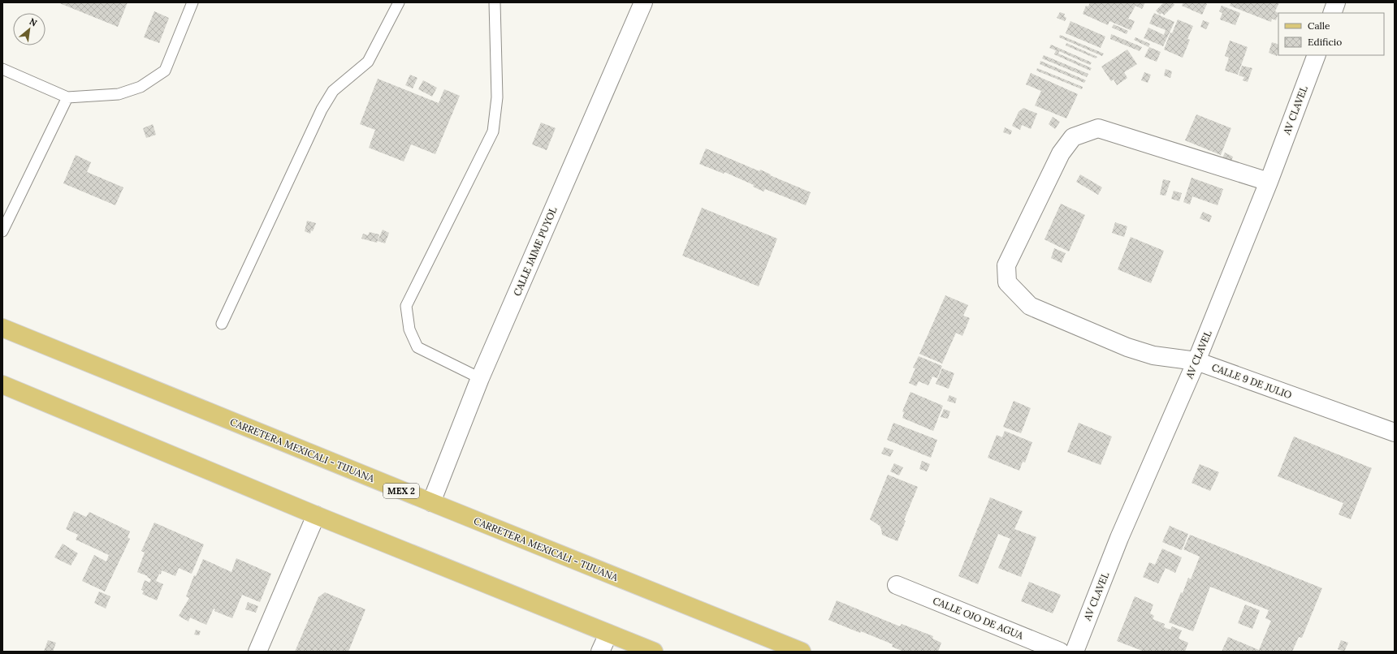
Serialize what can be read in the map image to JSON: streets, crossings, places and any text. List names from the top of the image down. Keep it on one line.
{"streets":{"main road":["CARRETERA MEXICALI - TIJUANA","MEX 2"],"street":["AV CLAVEL","CALLE JAIME PUYOL","CALLE 9 DE JULIO","CALLE OJO DE AGUA"]},"crossings":[["AV CLAVEL","CALLE 9 DE JULIO"],["CALLE JAIME PUYOL","CARRETERA MEXICALI - TIJUANA"]],"legend":["Calle","Edificio"],"north":"top right"}
